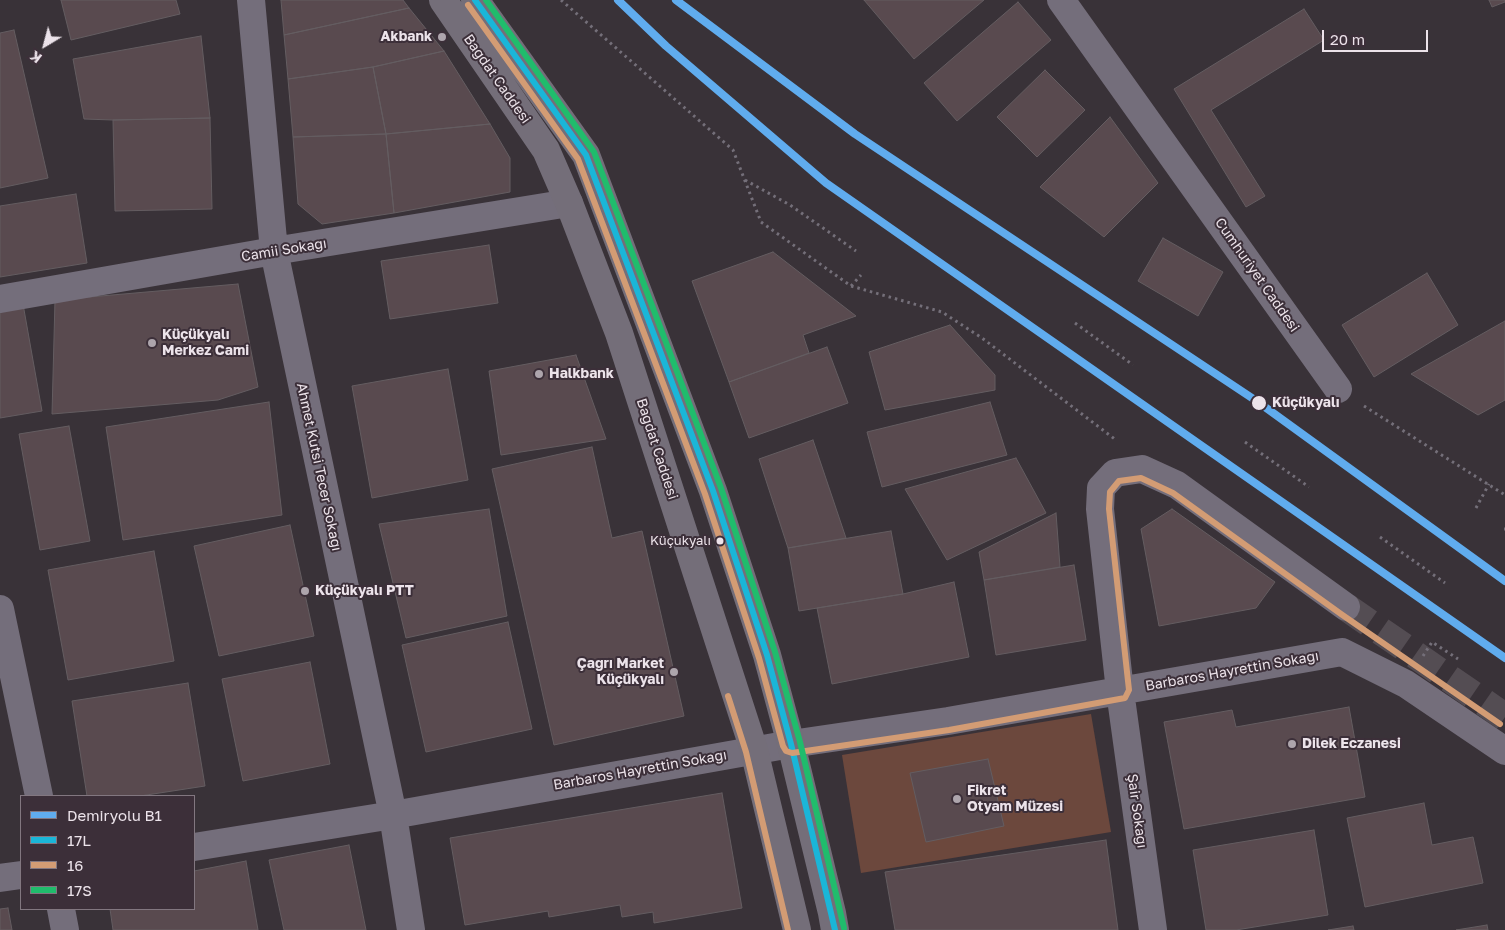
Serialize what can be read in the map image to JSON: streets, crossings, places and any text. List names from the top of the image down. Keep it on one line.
{"streets":{"main road":["Bağdat Caddesi"],"street":["Camii Sokağı","Cumhuriyet Caddesi","Ahmet Kutsi Tecer Sokağı","Barbaros Hayrettin Sokağı","Şair Sokağı"]},"crossings":[["Bağdat Caddesi","Camii Sokağı"],["Bağdat Caddesi","Barbaros Hayrettin Sokağı"],["Camii Sokağı","Ahmet Kutsi Tecer Sokağı"],["Ahmet Kutsi Tecer Sokağı","Barbaros Hayrettin Sokağı"],["Barbaros Hayrettin Sokağı","Şair Sokağı"]],"places":["Akbank","Küçükyalı Merkez Cami","Halkbank","Küçükyalı","Küçukyalı","Küçükyalı PTT","Çağrı Market Küçükyalı","Dilek Eczanesi","Fikret Otyam Müzesi"],"lines":["rail line B1","transit line 17L","transit line 17S","transit line 16"],"legend":["Demiryolu B1","17L","16","17S"],"scale_bar":"20 m","north":"bottom left"}
